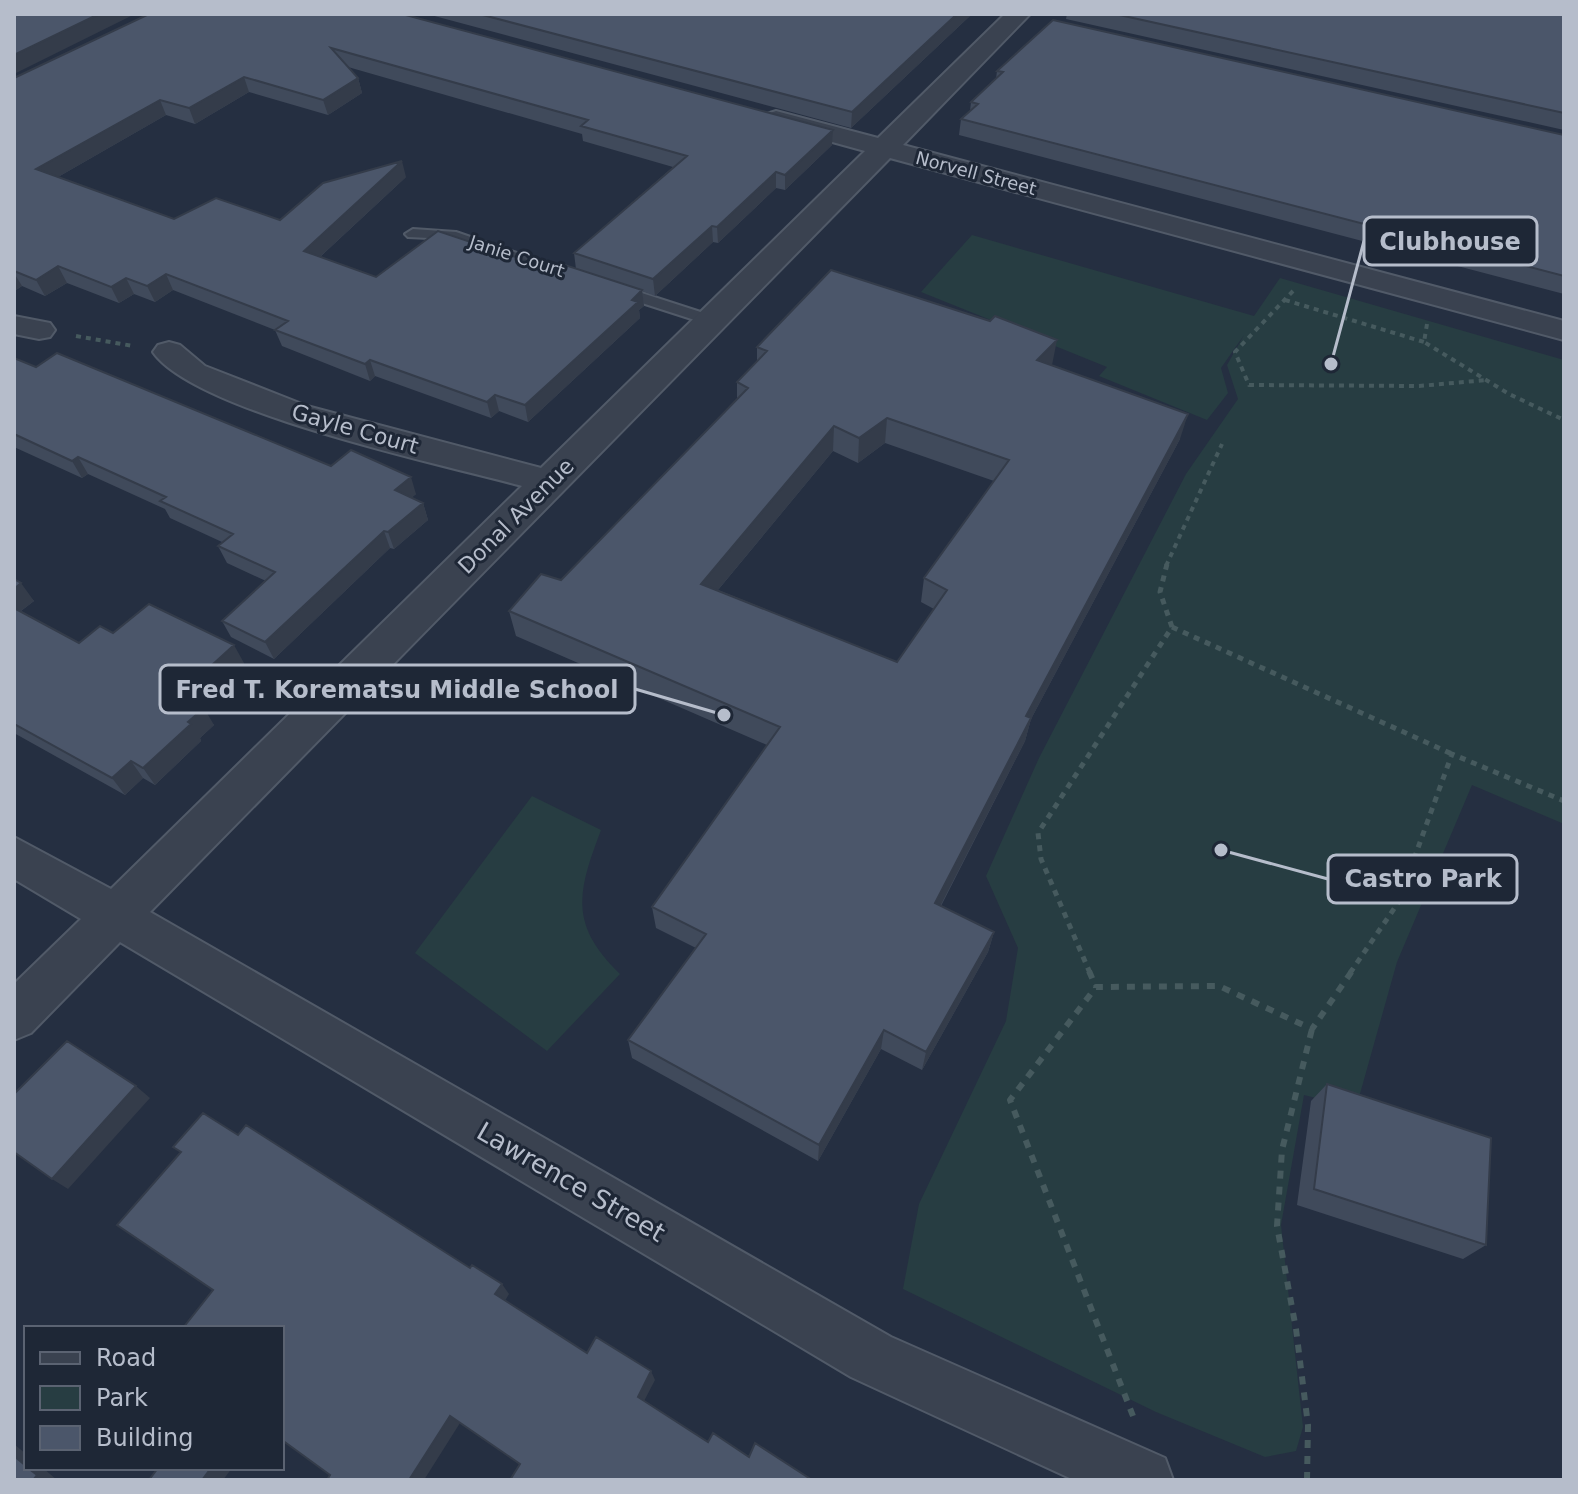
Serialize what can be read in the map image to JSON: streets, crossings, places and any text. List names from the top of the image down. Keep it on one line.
{"streets":{"street":["Norvell Street","Gayle Court","Donal Avenue","Lawrence Street"],"lane":["Janie Court"]},"crossings":[["Norvell Street","Donal Avenue"],["Janie Court","Donal Avenue"],["Gayle Court","Donal Avenue"],["Donal Avenue","Lawrence Street"]],"places":["Clubhouse","Fred T. Korematsu Middle School","Castro Park"],"legend":["Road","Park","Building"]}
